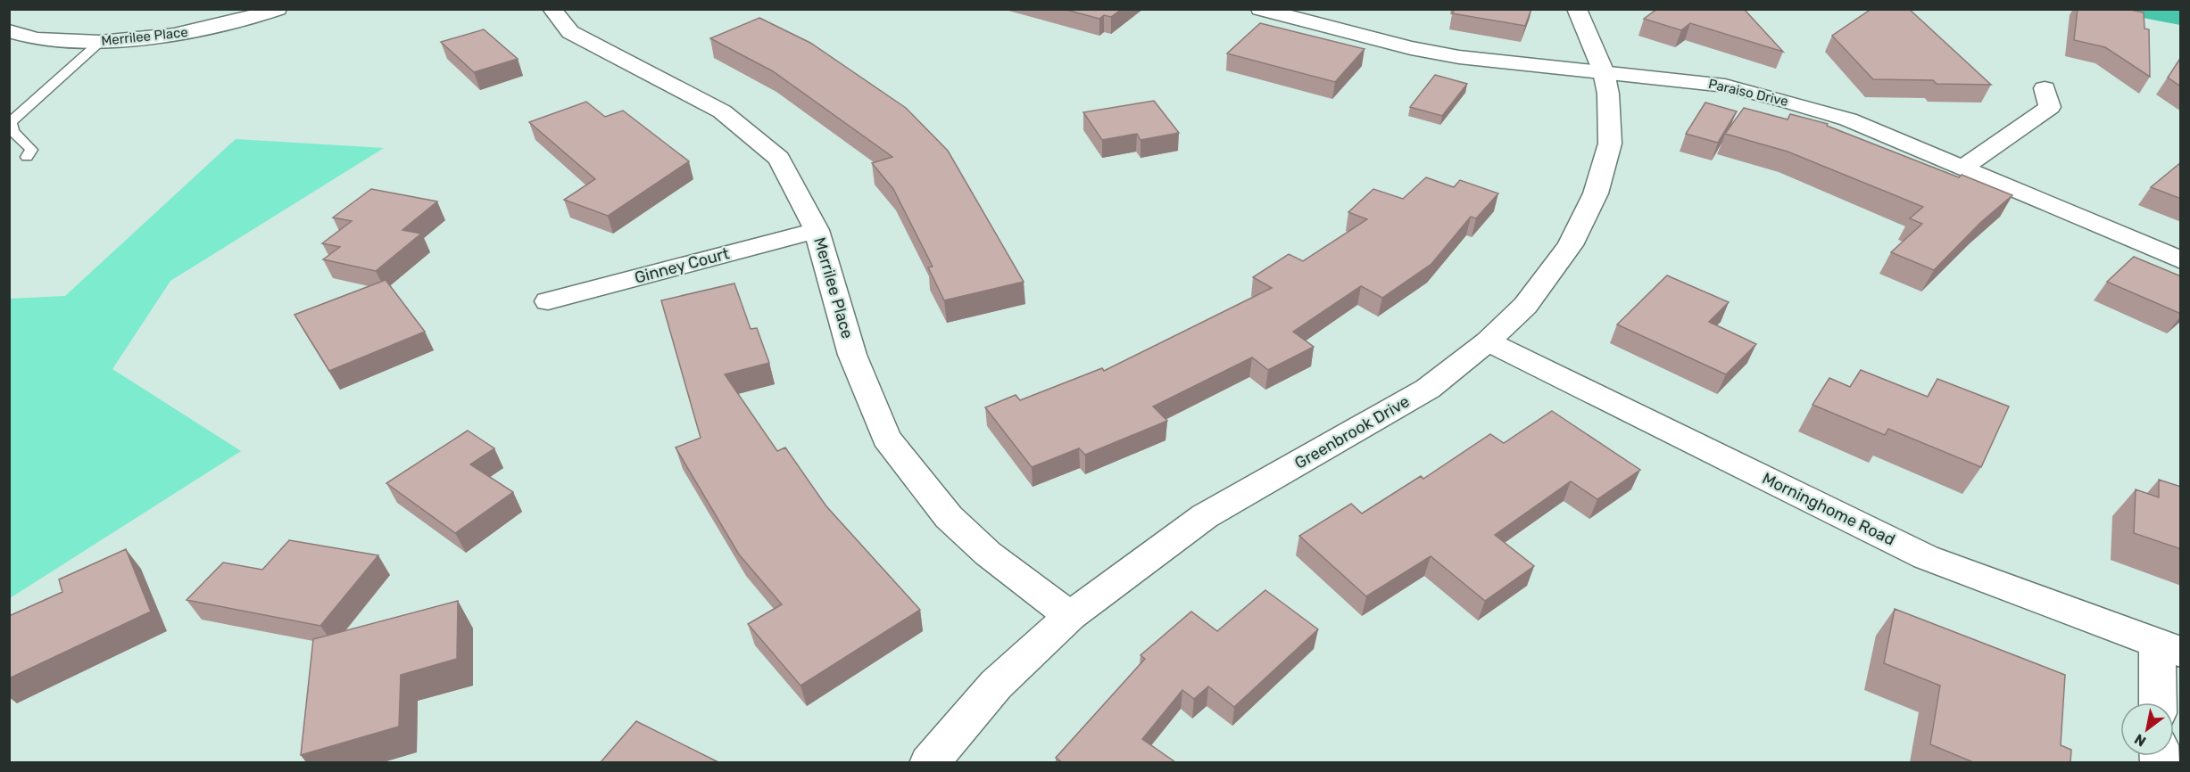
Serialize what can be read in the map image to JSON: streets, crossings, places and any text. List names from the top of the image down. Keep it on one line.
{"streets":{"street":["Merrilee Place","Paraiso Drive","Ginney Court","Greenbrook Drive","Morninghome Road"]},"crossings":[["Merrilee Place","Ginney Court"],["Merrilee Place","Greenbrook Drive"],["Paraiso Drive","Greenbrook Drive"],["Greenbrook Drive","Morninghome Road"]],"north":"bottom left"}
